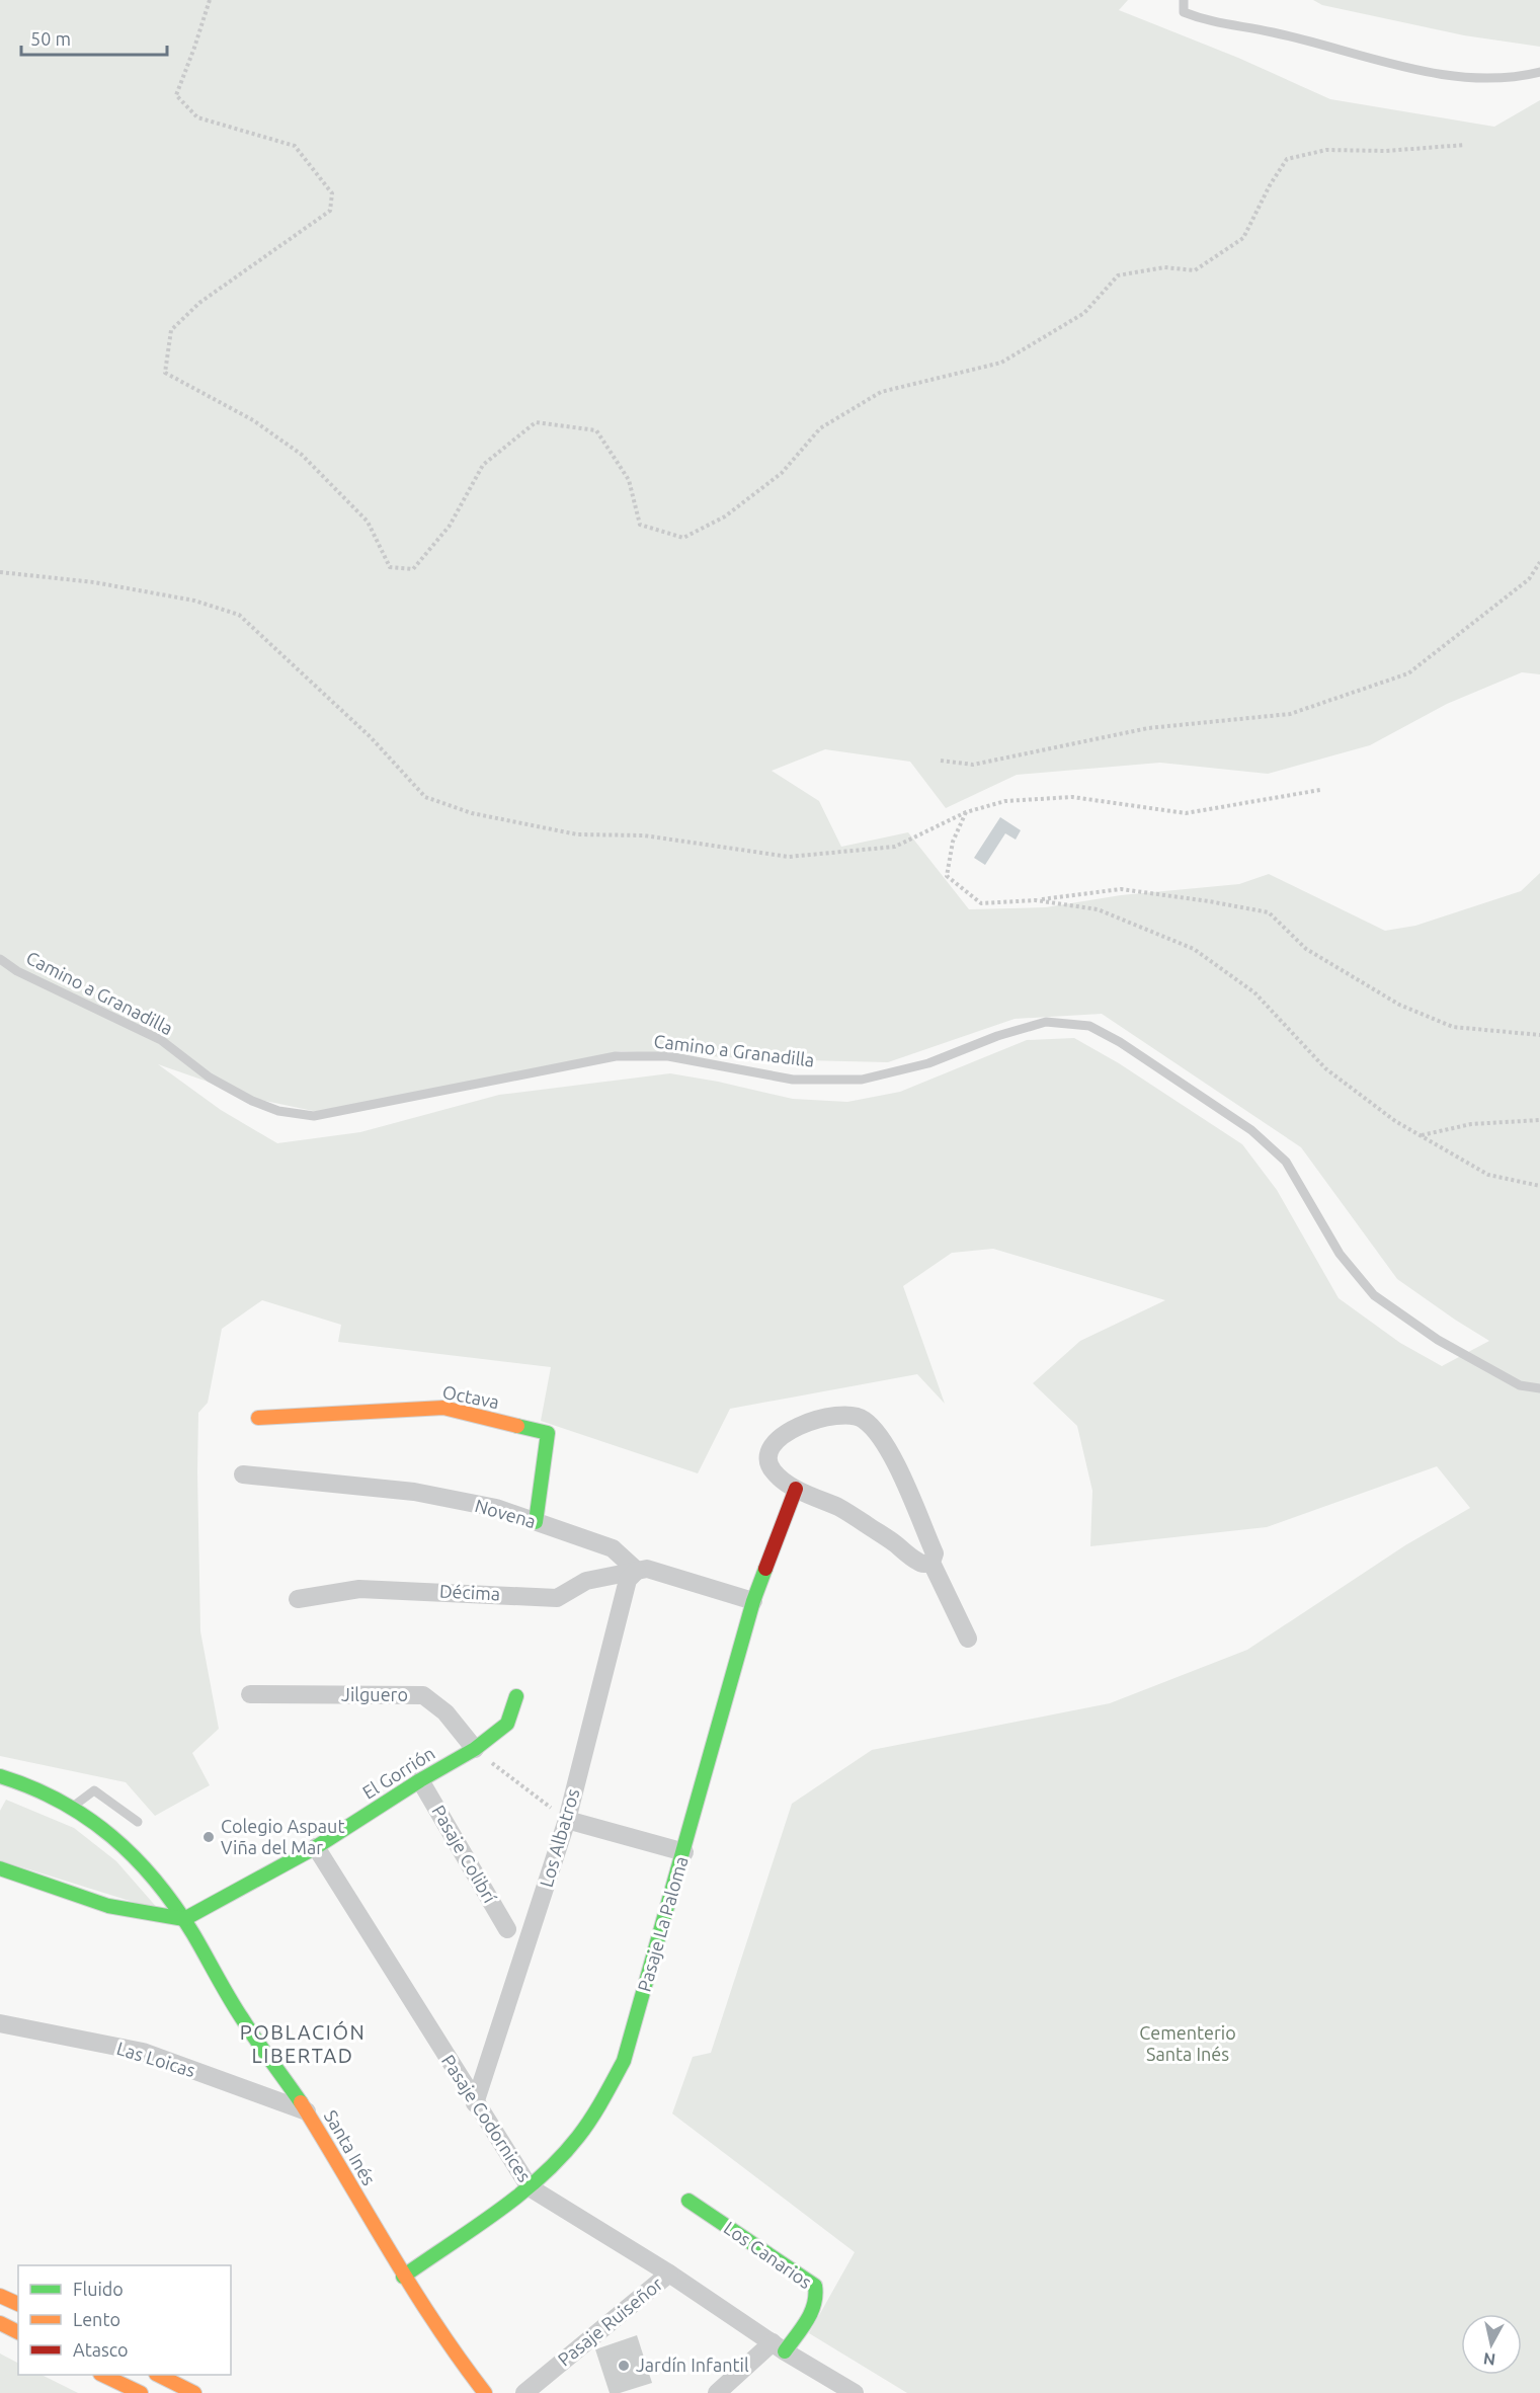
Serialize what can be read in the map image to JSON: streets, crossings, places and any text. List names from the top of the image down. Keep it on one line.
{"streets":{"street":["Octava","Novena","Décima","Jilguero","El Gorrión","Los Albatros","Pasaje Colibrí","Pasaje La Paloma","Las Loicas","Pasaje Codornices","Santa Inés","Los Canarios","Pasaje Ruiseñor"],"lane":["Camino a Granadilla"]},"crossings":[["Octava","Novena"],["Novena","Décima"],["Novena","Los Albatros"],["Décima","Los Albatros"],["Jilguero","El Gorrión"],["El Gorrión","Pasaje Colibrí"],["El Gorrión","Pasaje Codornices"],["El Gorrión","Santa Inés"],["Los Albatros","Pasaje Codornices"],["Pasaje La Paloma","Pasaje Codornices"],["Pasaje La Paloma","Santa Inés"],["Las Loicas","Santa Inés"],["Pasaje Codornices","Los Canarios"],["Pasaje Codornices","Pasaje Ruiseñor"]],"districts":["POBLACIÓN LIBERTAD"],"parks":["Cementerio Santa Inés"],"places":["Colegio Aspaut Viña del Mar","Jardín Infantil"],"legend":["Fluido","Lento","Atasco"],"scale_bar":"50 m","north":"bottom"}
